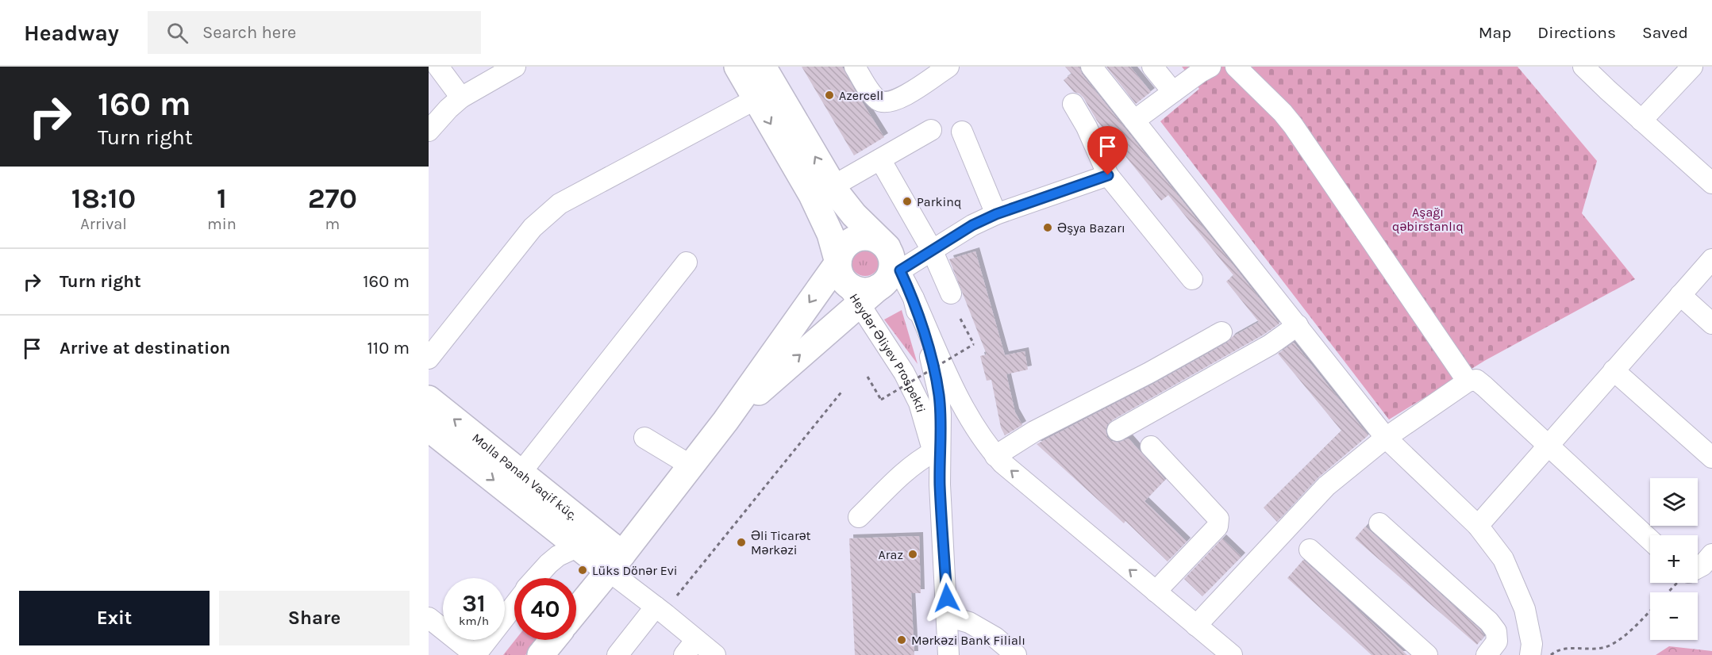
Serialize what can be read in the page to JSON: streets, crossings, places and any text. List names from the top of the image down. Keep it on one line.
{"streets":{"main road":["Heydər Əliyev Prospekti","Molla Pənah Vaqif küç."]},"parks":["Aşağı qəbirstanlıq"],"places":["Azercell","Parkinq","Əşya Bazarı","Əli Ticarət Mərkəzi","Araz","Lüks Dönər Evi","Mərkəzi Bank Filialı"],"page":{"header":"Headway","search":"Search here","nav":["Map","Directions","Saved"],"turn":["160 m","Turn right"],"eta":["18:10","Arrival","1","min","270","m"],"list":[{"name":"Turn right","value":"160 m"},{"name":"Arrive at destination","value":"110 m"}],"map_buttons":["+","−"],"speed":"31 km/h","limit":"40","buttons":["Exit","Share"]}}
